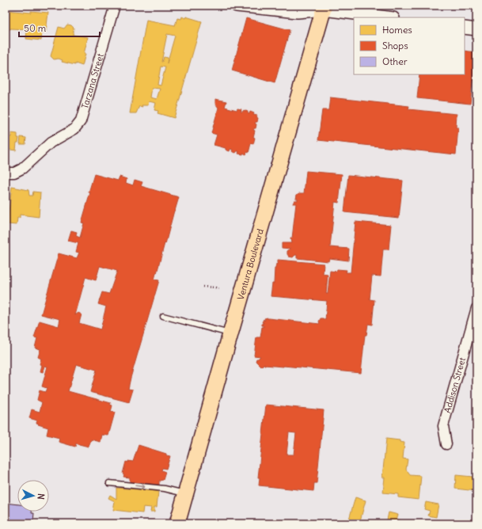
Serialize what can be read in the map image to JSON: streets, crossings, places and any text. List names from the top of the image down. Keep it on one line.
{"streets":{"main road":["Ventura Boulevard"],"street":["Tarzana Street","Addison Street"]},"legend":["Homes","Shops","Other"],"scale_bar":"50 m","north":"right"}
